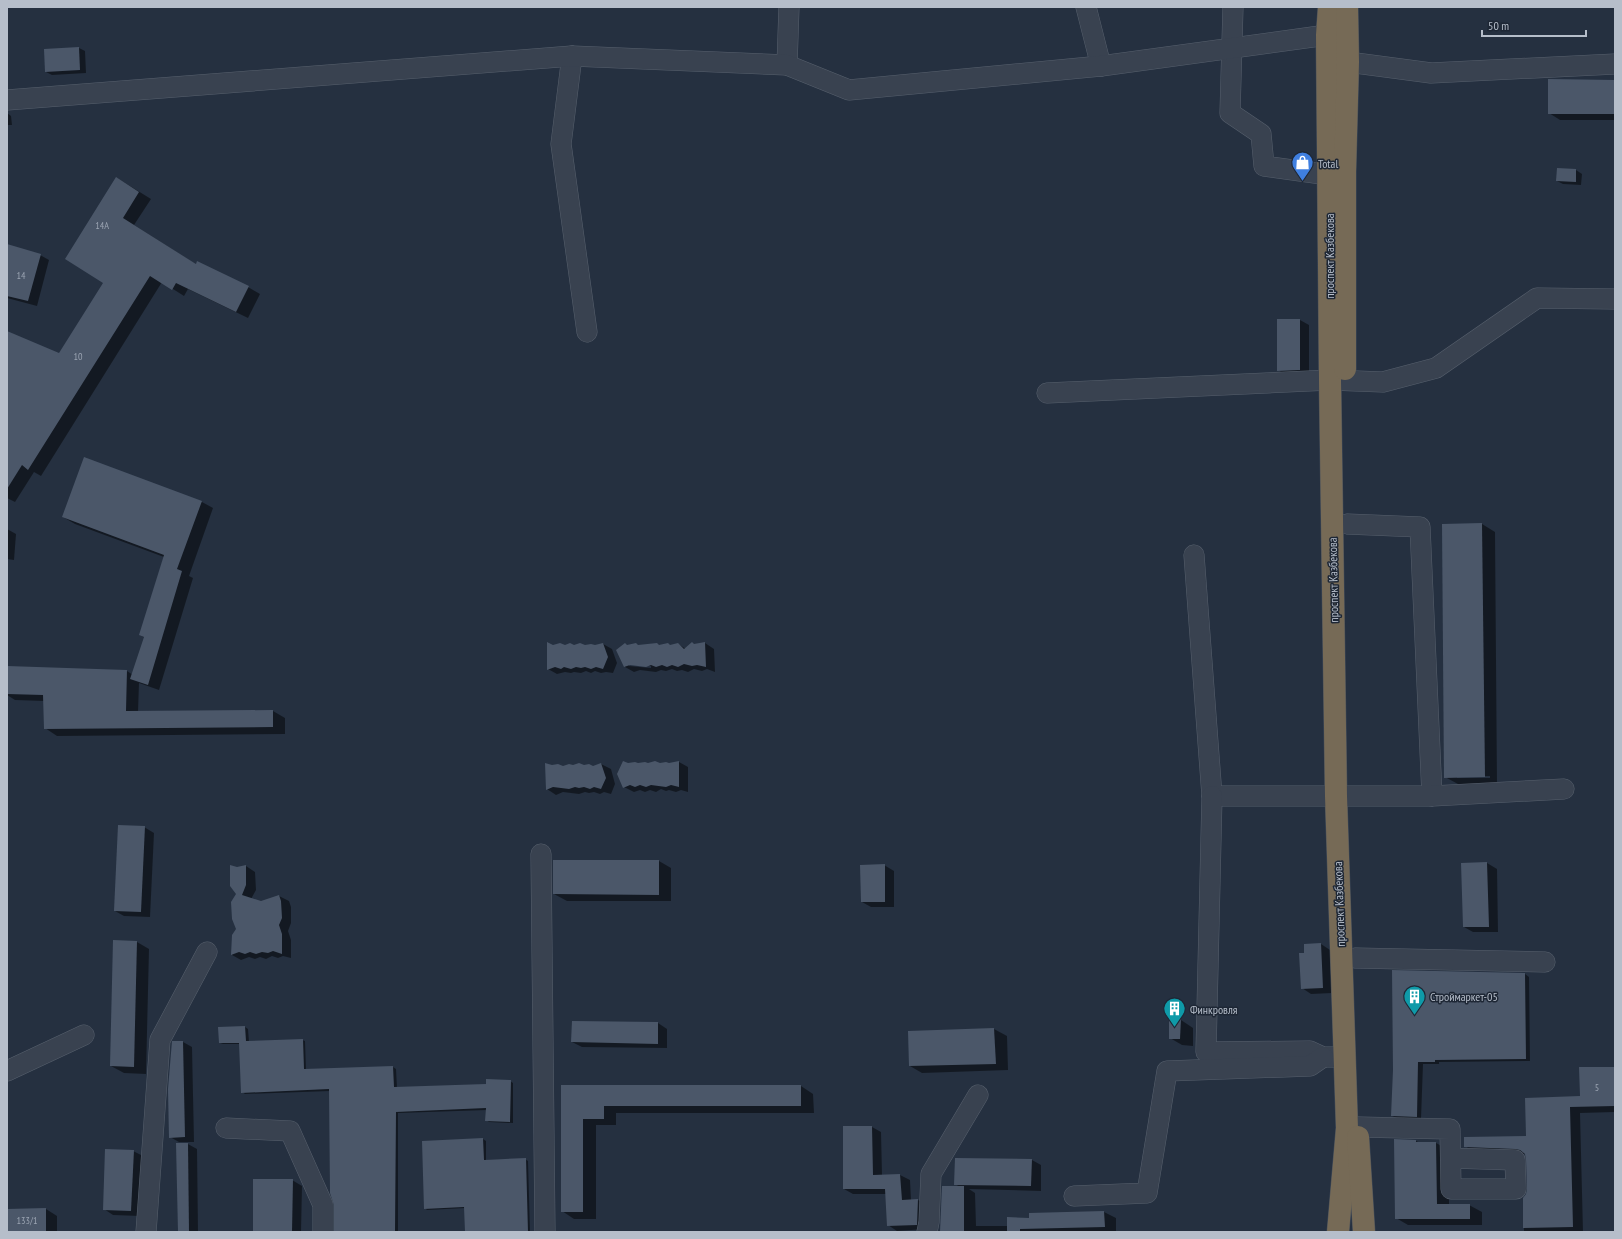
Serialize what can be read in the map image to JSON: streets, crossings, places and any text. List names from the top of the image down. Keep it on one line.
{"streets":{"highway":["проспект Казбекова"]},"places":{"shop":["Total"],"building":["Строймаркет-05","Финкровля"]},"house_numbers":["14А","14","10","5","133/1"],"scale_bar":"50 m"}
